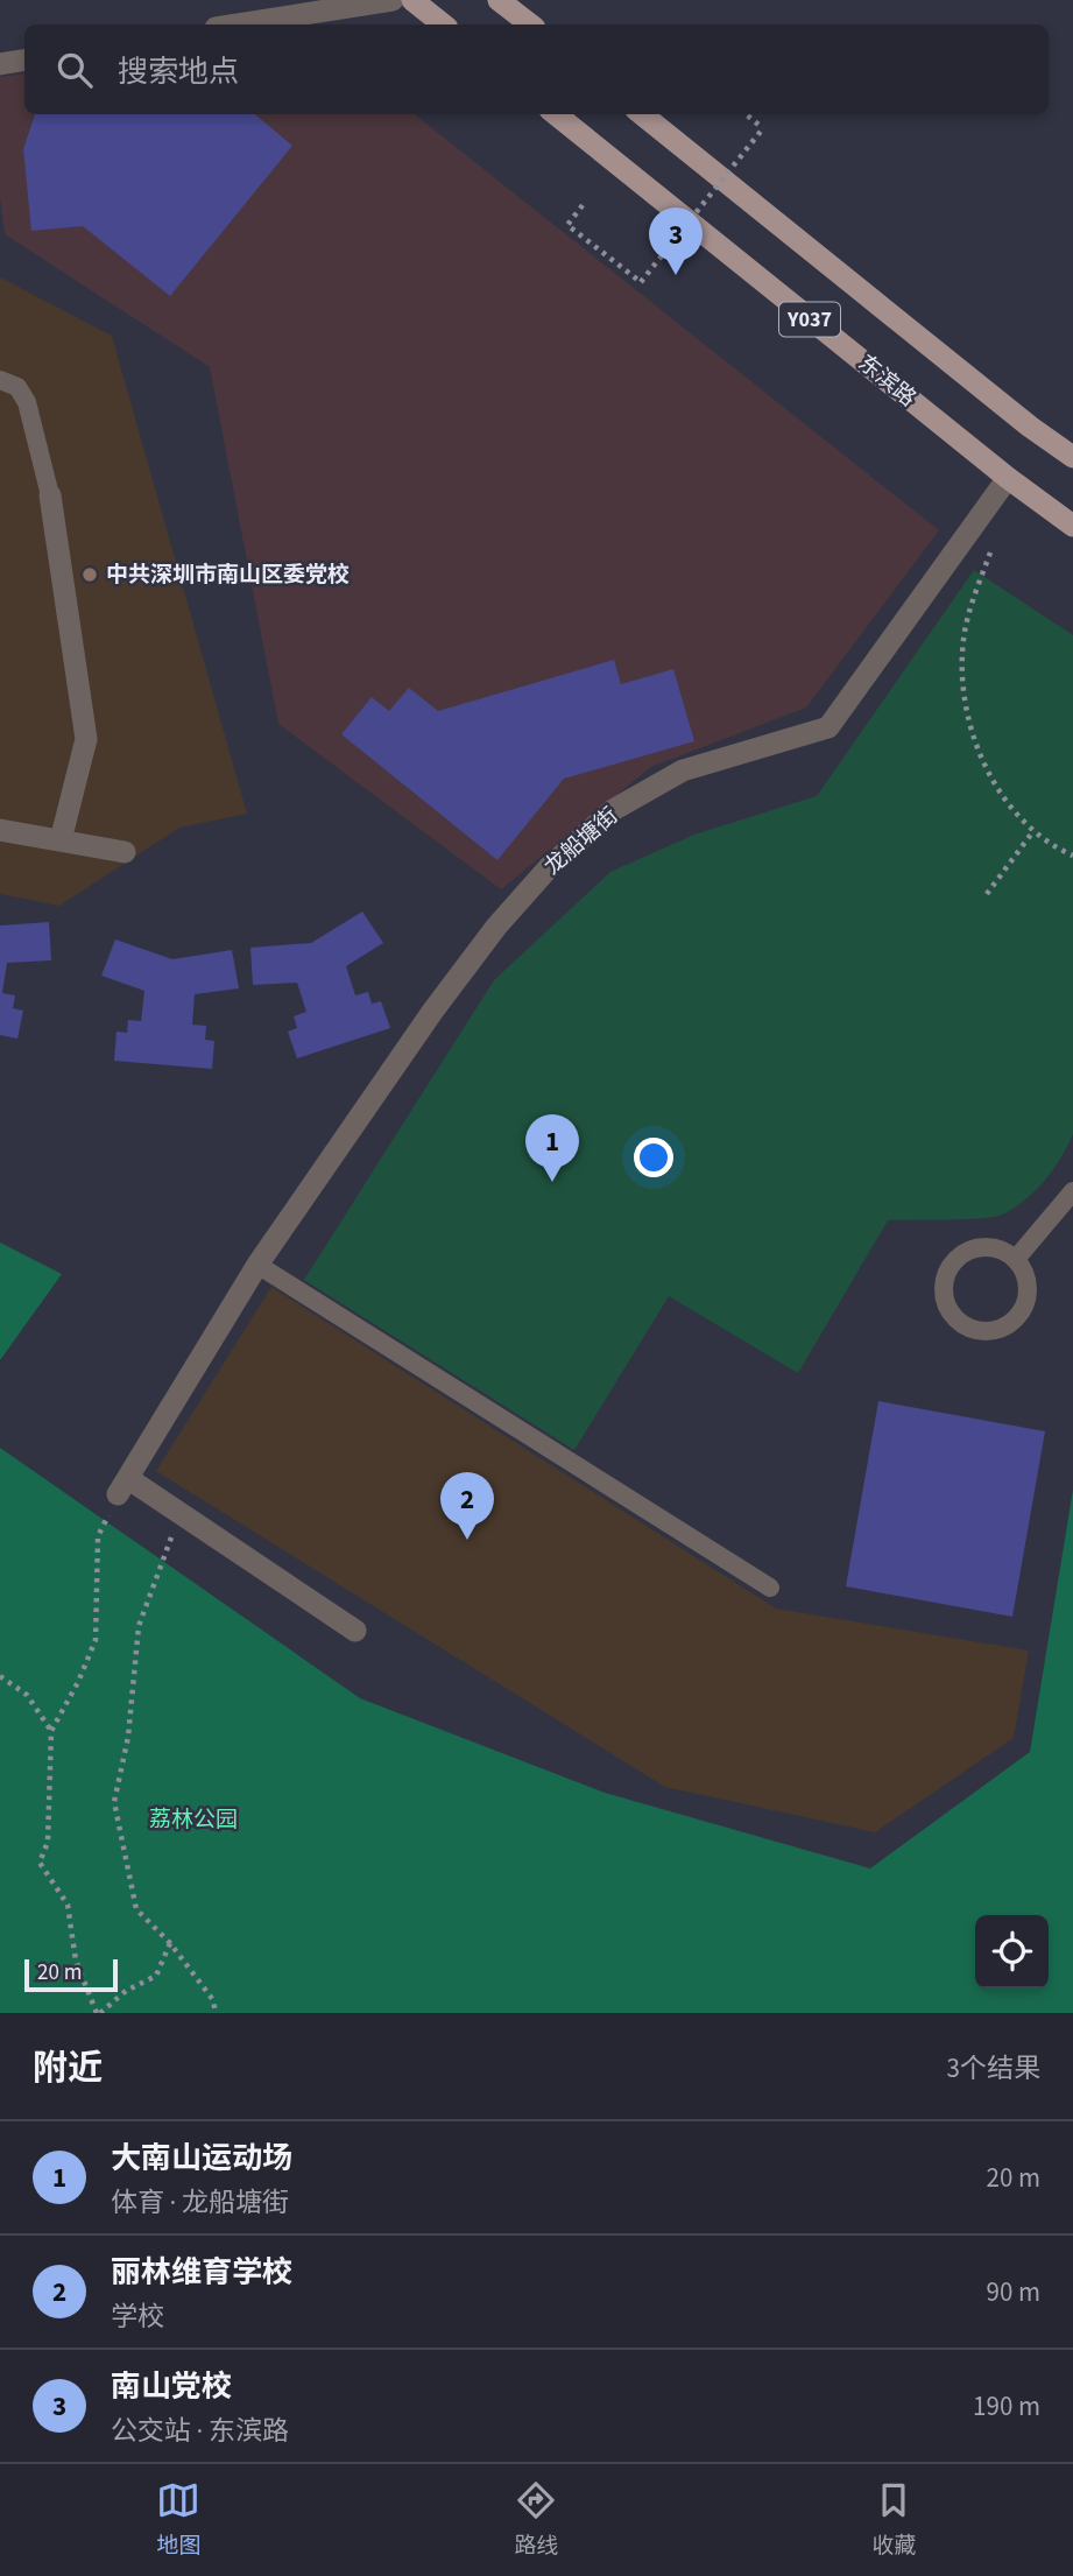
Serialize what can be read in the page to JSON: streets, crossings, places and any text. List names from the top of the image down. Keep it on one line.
{"streets":{"main road":["Y037","东滨路"],"street":["龙船塘街"]},"crossings":[["东滨路","龙船塘街"]],"parks":["荔林公园"],"places":["中共深圳市南山区委党校"],"scale_bar":"20 m","page":{"search":"搜索地点","pins":["3","1","2"],"scale":"20 m","heading":["附近","3个结果"],"list":[{"mark":"1","name":"大南山运动场","note":"体育 · 龙船塘街","value":"20 m"},{"mark":"2","name":"丽林维育学校","note":"学校","value":"90 m"},{"mark":"3","name":"南山党校","note":"公交站 · 东滨路","value":"190 m"}],"nav":["地图","路线","收藏"]}}
